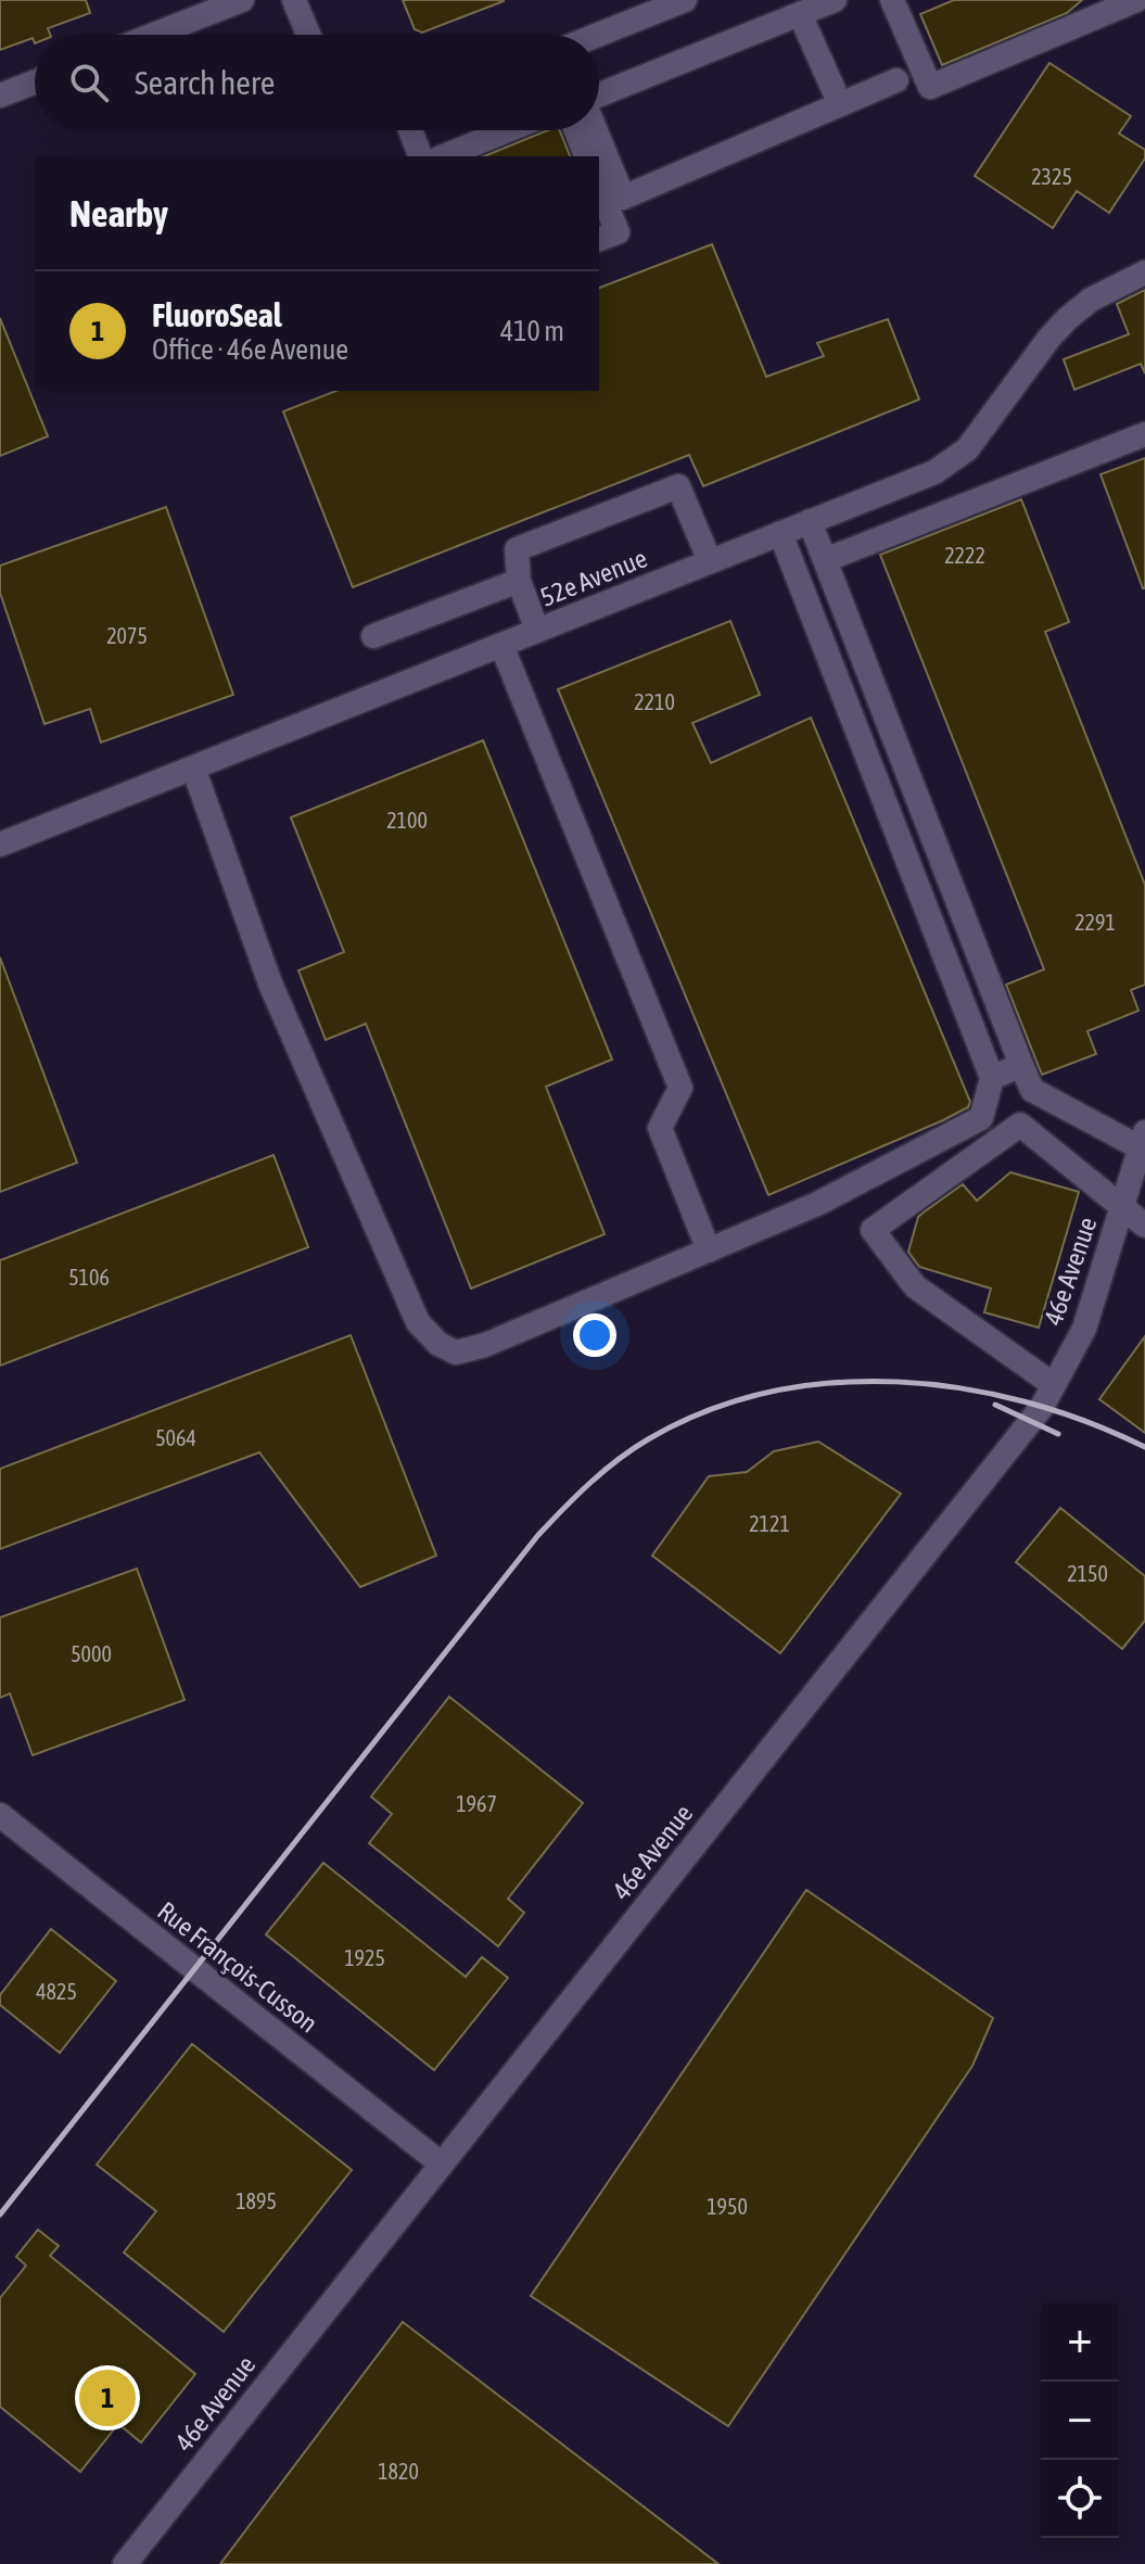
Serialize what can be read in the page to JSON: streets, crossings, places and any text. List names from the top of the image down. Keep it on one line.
{"streets":{"street":["52e Avenue","46e Avenue","Rue François-Cusson"]},"crossings":[["46e Avenue","Rue François-Cusson"]],"house_numbers":["2325","2222","2075","2210","2100","2291","5106","5064","2121","2150","5000","1967","1925","4825","1895","1950","1820"],"page":{"search":"Search here","heading":"Nearby","list":[{"mark":"1","name":"FluoroSeal","note":"Office · 46e Avenue","value":"410 m"}],"map_buttons":["+","−"],"pins":"1"}}
